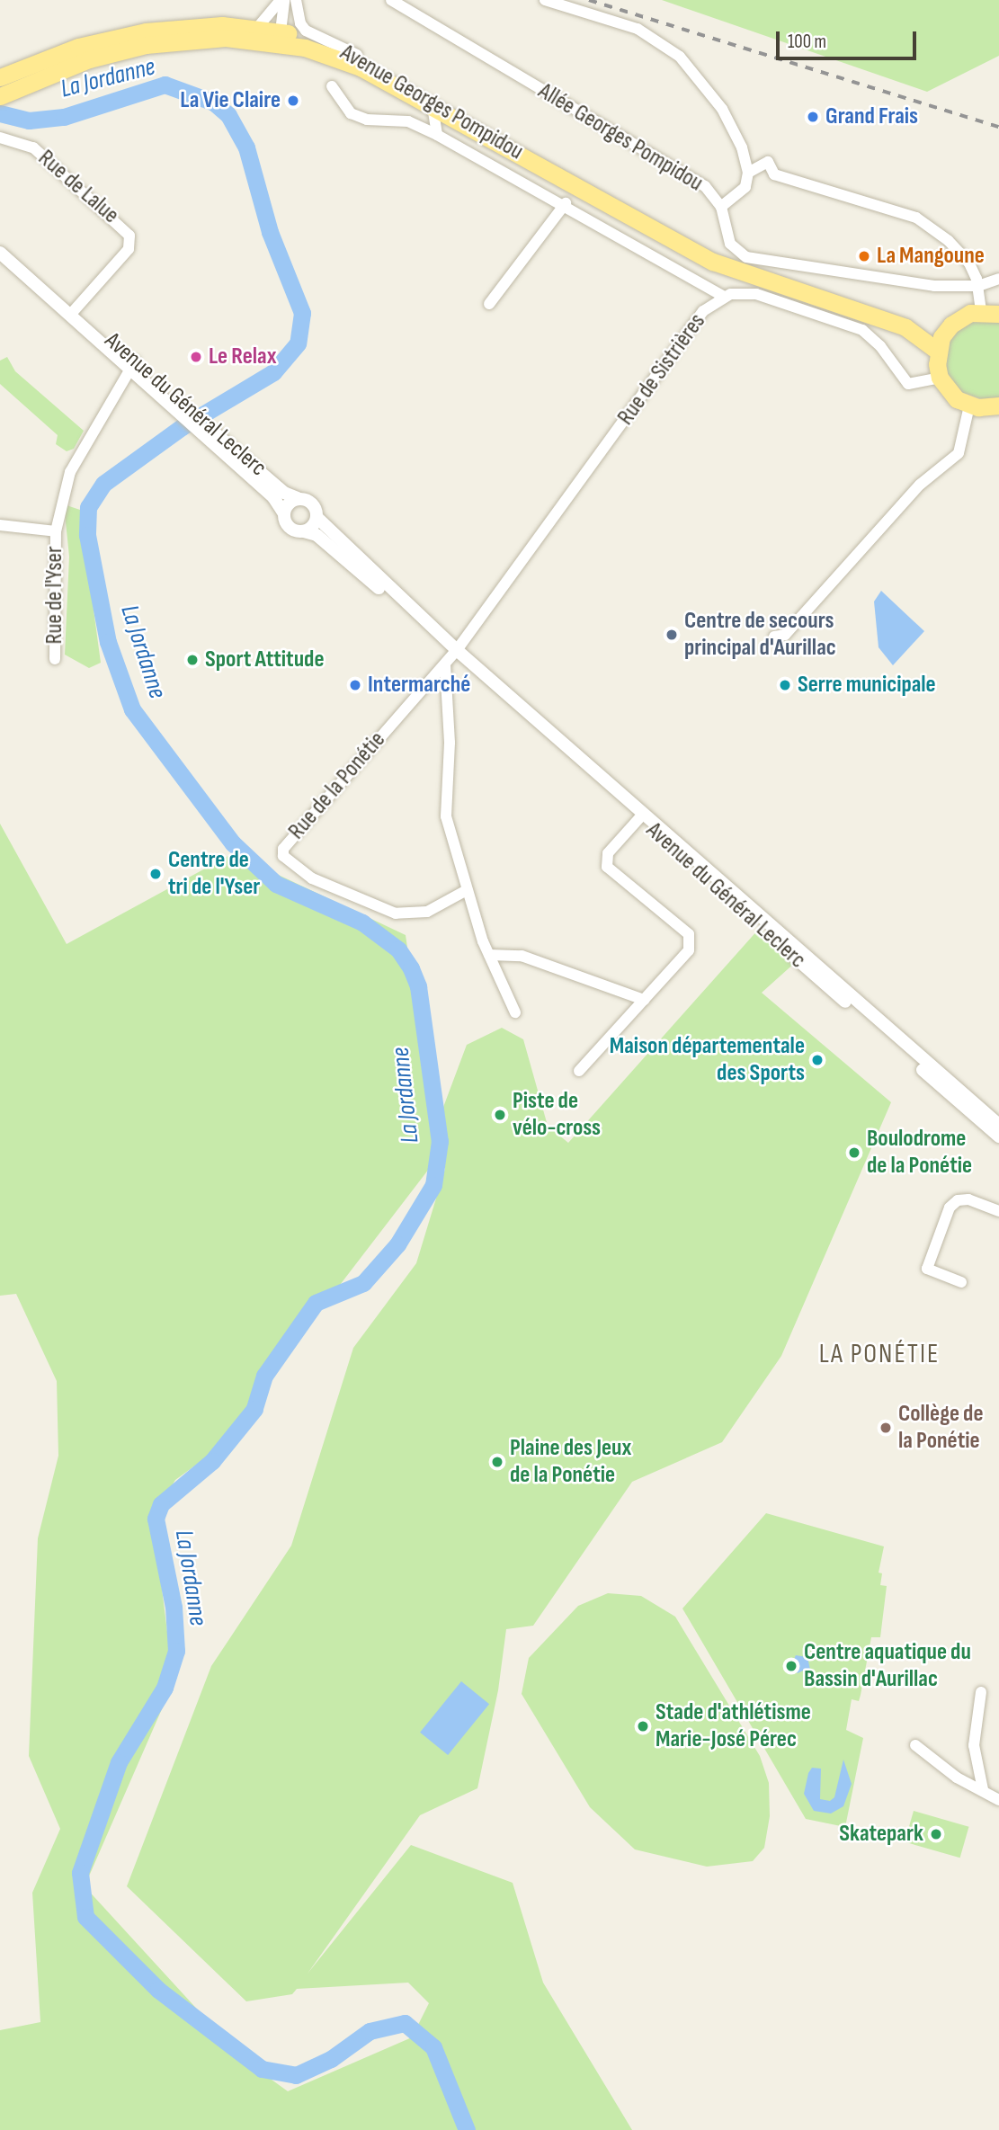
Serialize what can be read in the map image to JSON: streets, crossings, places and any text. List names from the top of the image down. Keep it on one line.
{"streets":{"main road":["Avenue Georges Pompidou"],"street":["Allée Georges Pompidou","Rue de Lalue","Rue de Sistrières","Avenue du Général Leclerc","Rue de l'Yser","Rue de la Ponétie"]},"crossings":[["Avenue Georges Pompidou","Rue de Sistrières"],["Rue de Lalue","Avenue du Général Leclerc"],["Rue de Sistrières","Avenue du Général Leclerc"],["Rue de Sistrières","Rue de la Ponétie"],["Avenue du Général Leclerc","Rue de l'Yser"],["Avenue du Général Leclerc","Rue de la Ponétie"]],"districts":["LA PONÉTIE"],"water":["La Jordanne"],"places":["La Vie Claire","Grand Frais","La Mangoune","Le Relax","Centre de secours principal d'Aurillac","Sport Attitude","Intermarché","Serre municipale","Centre de tri de l'Yser","Maison départementale des Sports","Piste de vélo-cross","Boulodrome de la Ponétie","Collège de la Ponétie","Plaine des Jeux de la Ponétie","Centre aquatique du Bassin d'Aurillac","Stade d'athlétisme Marie-José Pérec","Skatepark"],"scale_bar":"100 m"}
